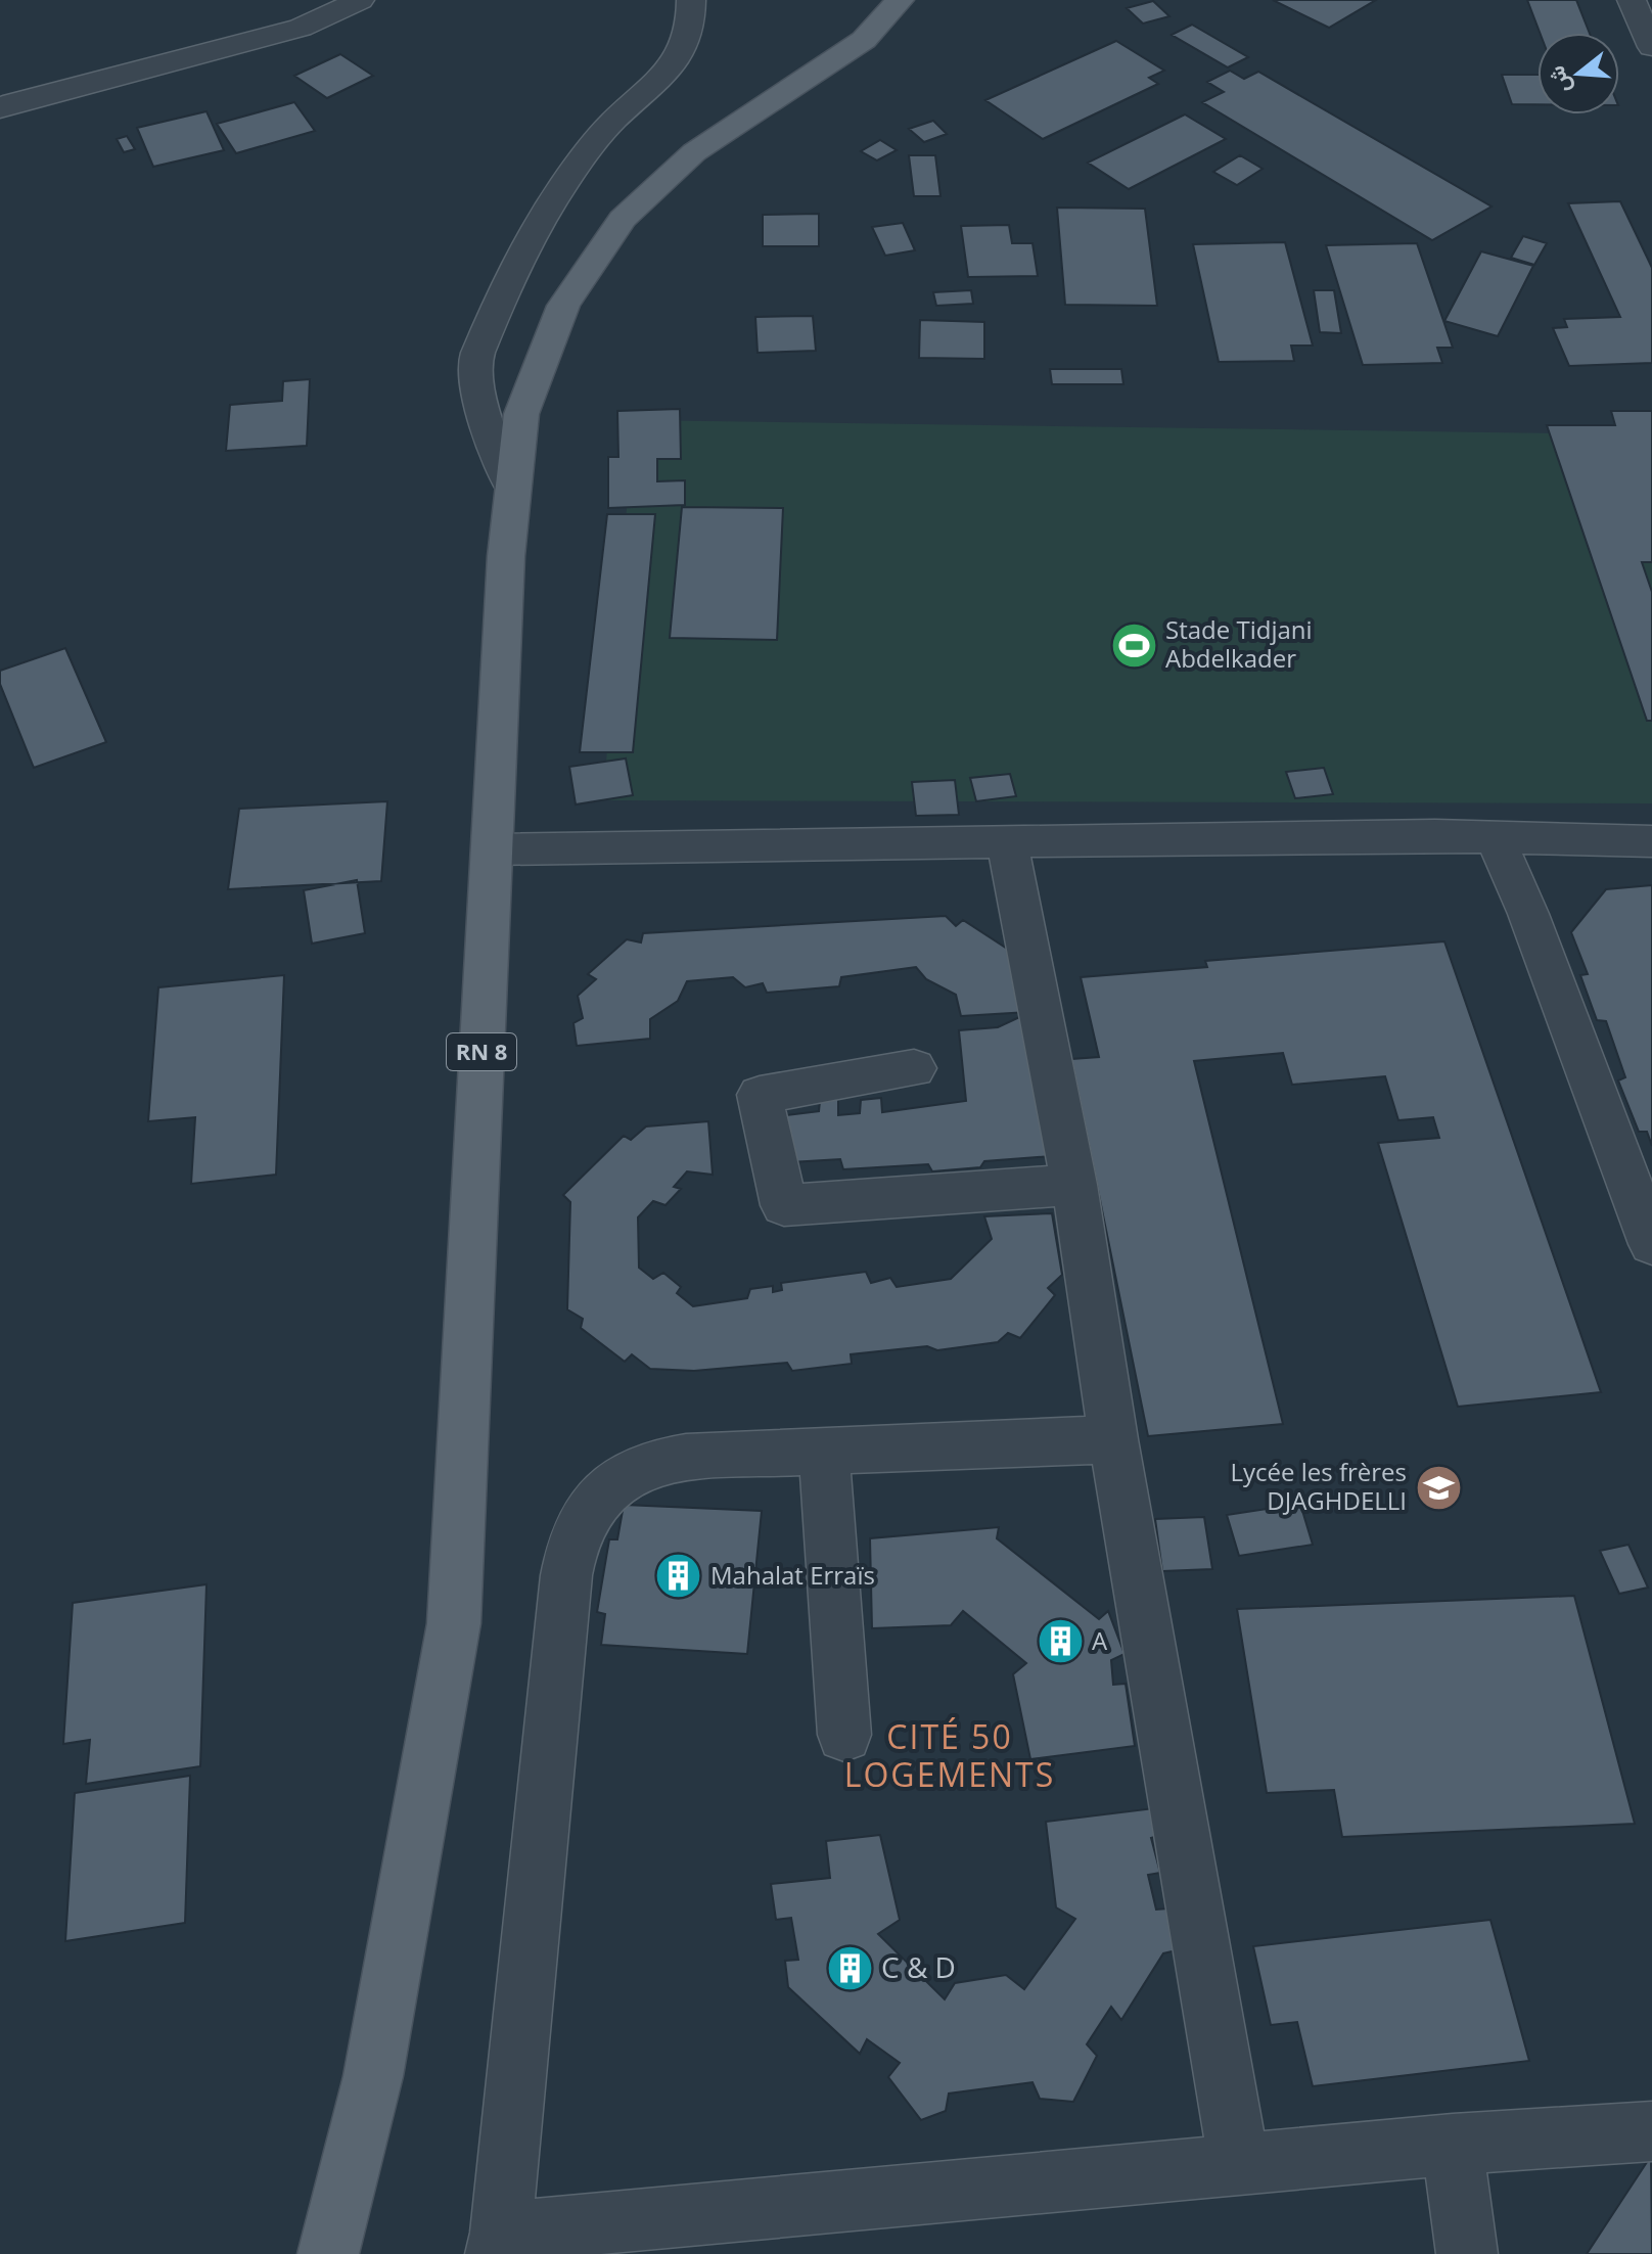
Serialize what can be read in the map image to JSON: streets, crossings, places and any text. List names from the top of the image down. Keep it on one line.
{"streets":{"main road":["RN 8"]},"districts":["CITÉ 50 LOGEMENTS"],"places":{"sports":["Stade Tidjani Abdelkader"],"school or university":["Lycée les frères DJAGHDELLI"],"building":["Mahalat Erraïs","A","C & D"]},"north":"left"}
